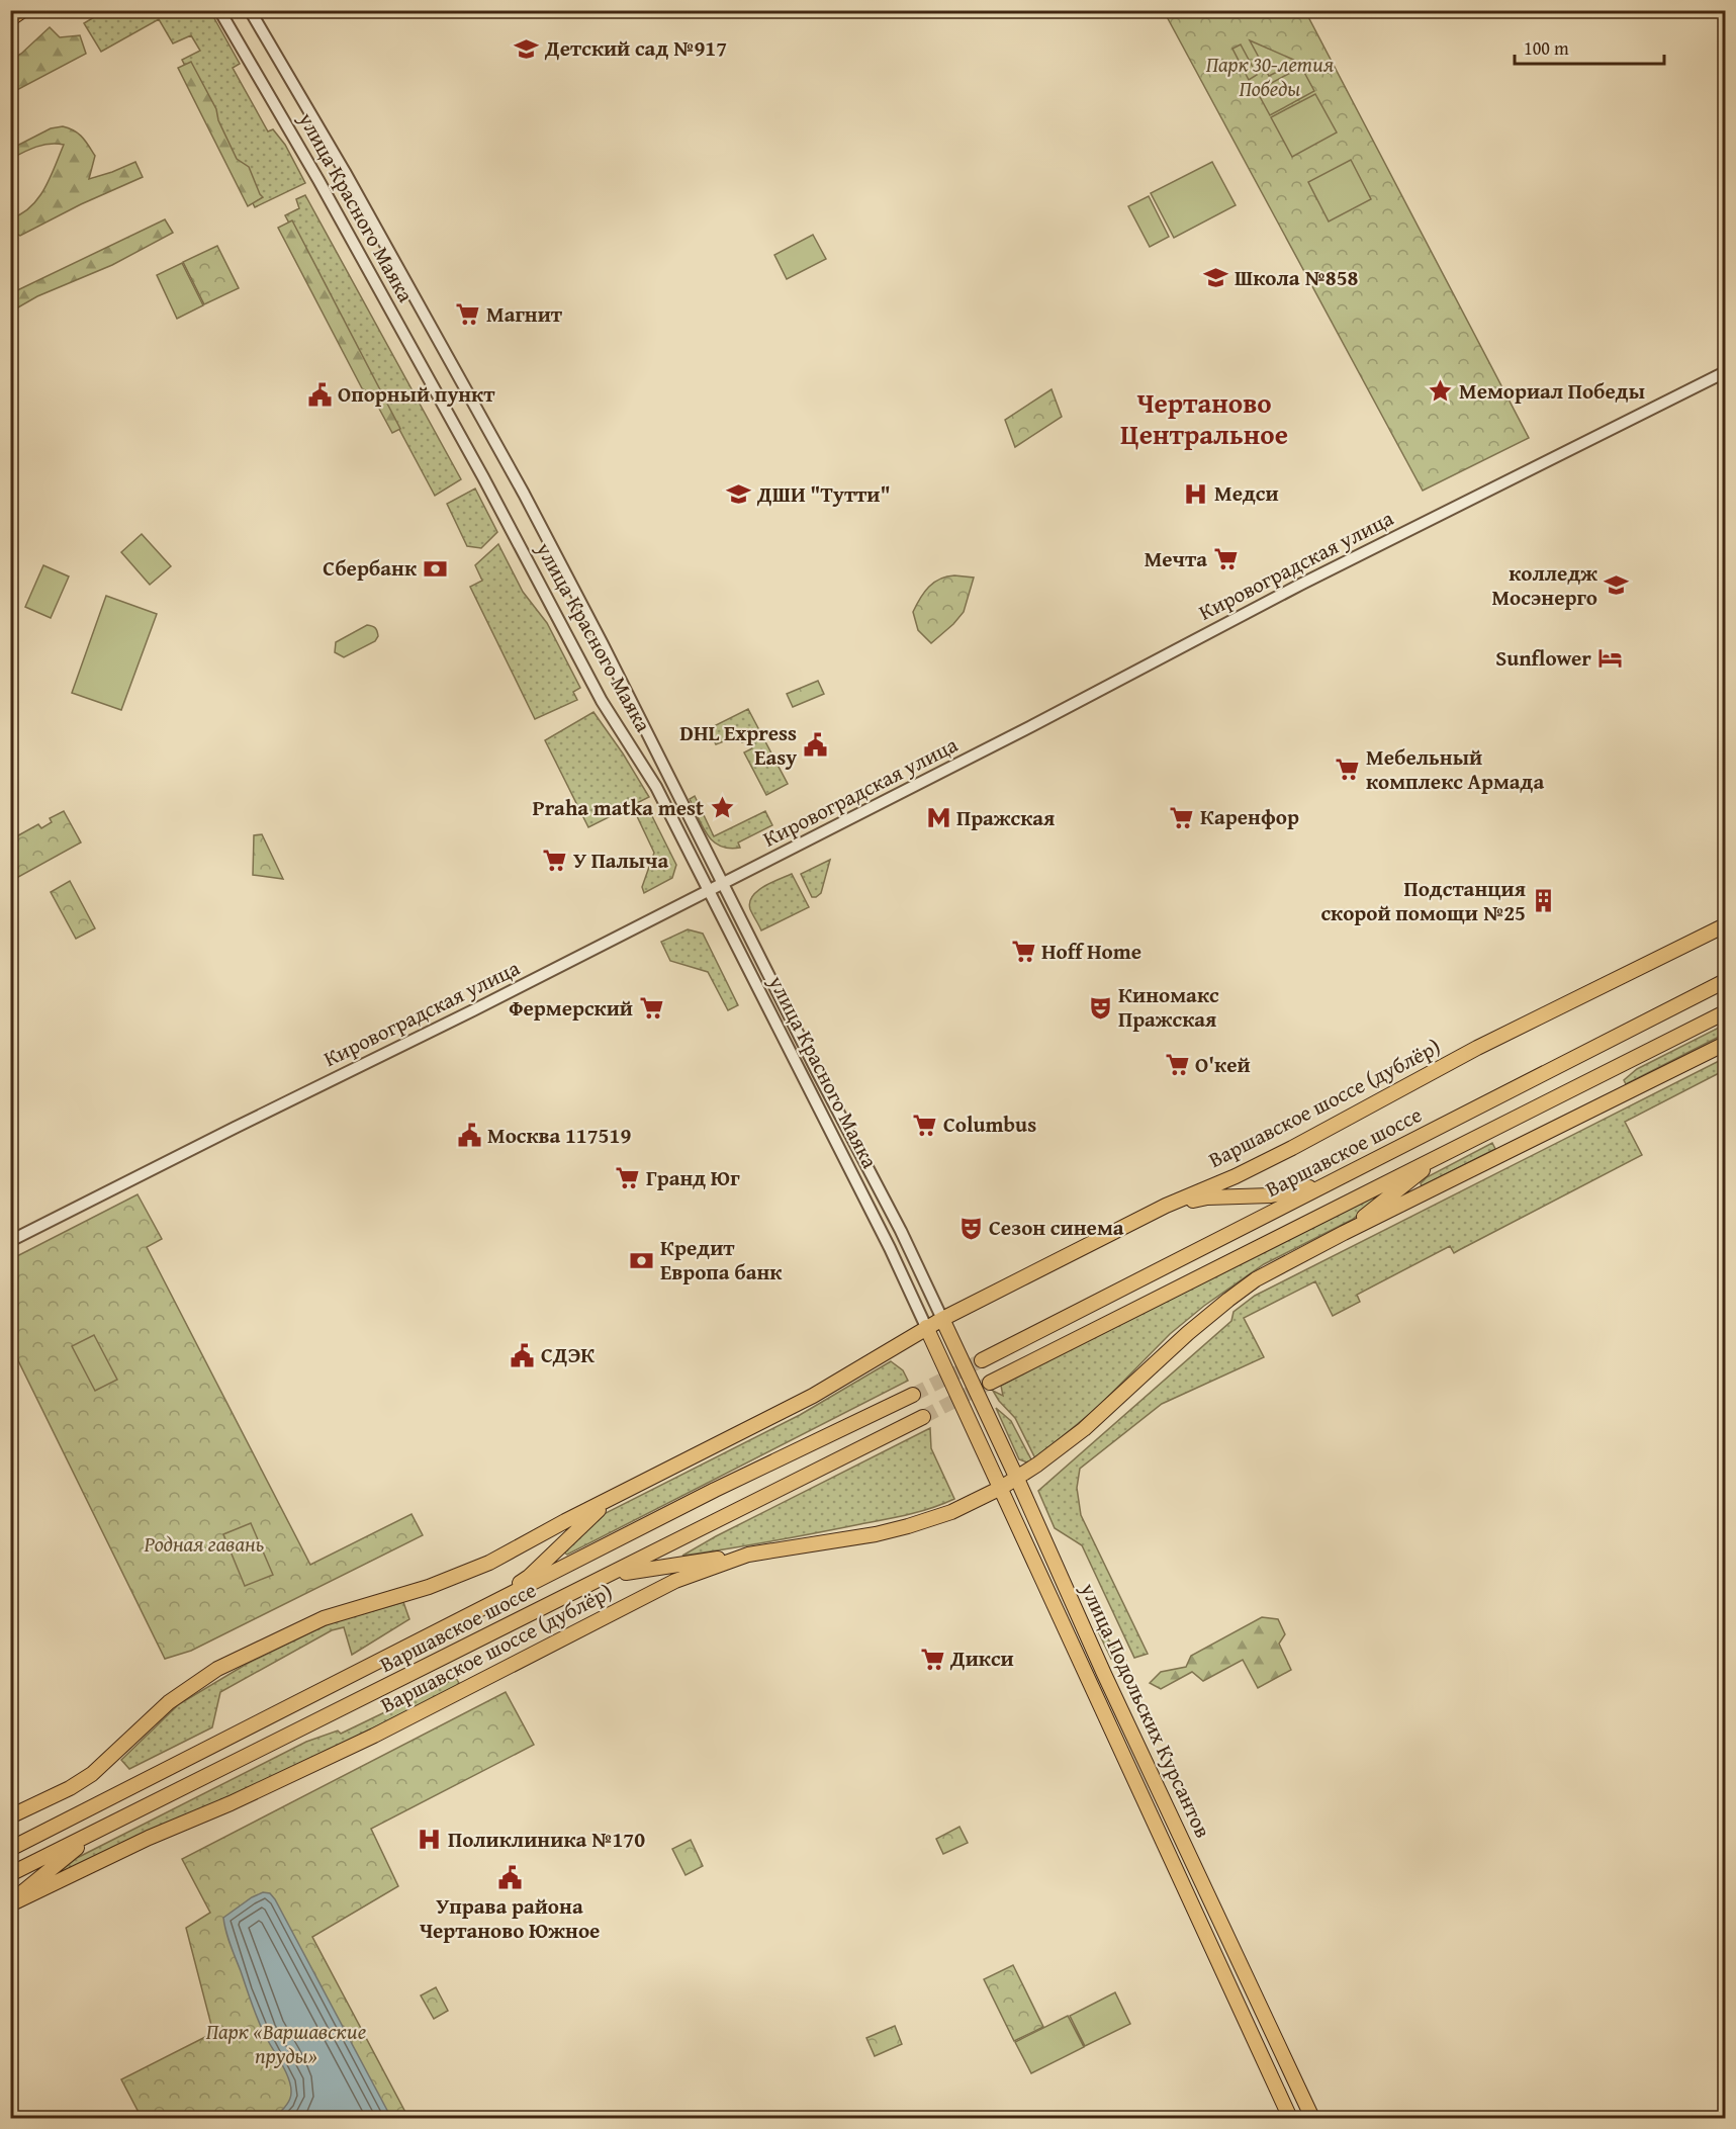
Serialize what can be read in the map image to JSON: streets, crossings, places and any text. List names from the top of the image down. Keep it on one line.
{"streets":{"main road":["Варшавское шоссе (дублёр)","Варшавское шоссе","улица Подольских Курсантов"],"street":["улица Красного Маяка","Кировоградская улица"]},"crossings":[["улица Красного Маяка","Кировоградская улица"],["улица Красного Маяка","Варшавское шоссе (дублёр)"],["улица Красного Маяка","улица Подольских Курсантов"],["Варшавское шоссе (дублёр)","улица Подольских Курсантов"]],"districts":["Чертаново Центральное"],"parks":["Парк 30-летия Победы","Родная гавань","Парк «Варшавские пруды»"],"places":{"school or university":["Детский сад №917","Школа №858","ДШИ \"Тутти\"","колледж Мосэнерго"],"supermarket":["Магнит","Мечта","Мебельный комплекс Армада","Каренфор","У Палыча","Hoff Home","Фермерский","О'кей","Columbus","Гранд Юг","Дикси"],"place":["Мемориал Победы","Praha matka mest"],"public building":["Опорный пункт","DHL Express Easy","Москва 117519","СДЭК","Управа района Чертаново Южное"],"hospital":["Медси","Поликлиника №170"],"bank":["Сбербанк","Кредит Европа банк"],"hotel":["Sunflower"],"metro station":["Пражская"],"building":["Подстанция скорой помощи №25"],"theatre":["Киномакс Пражская","Сезон синема"]},"scale_bar":"100 m"}
